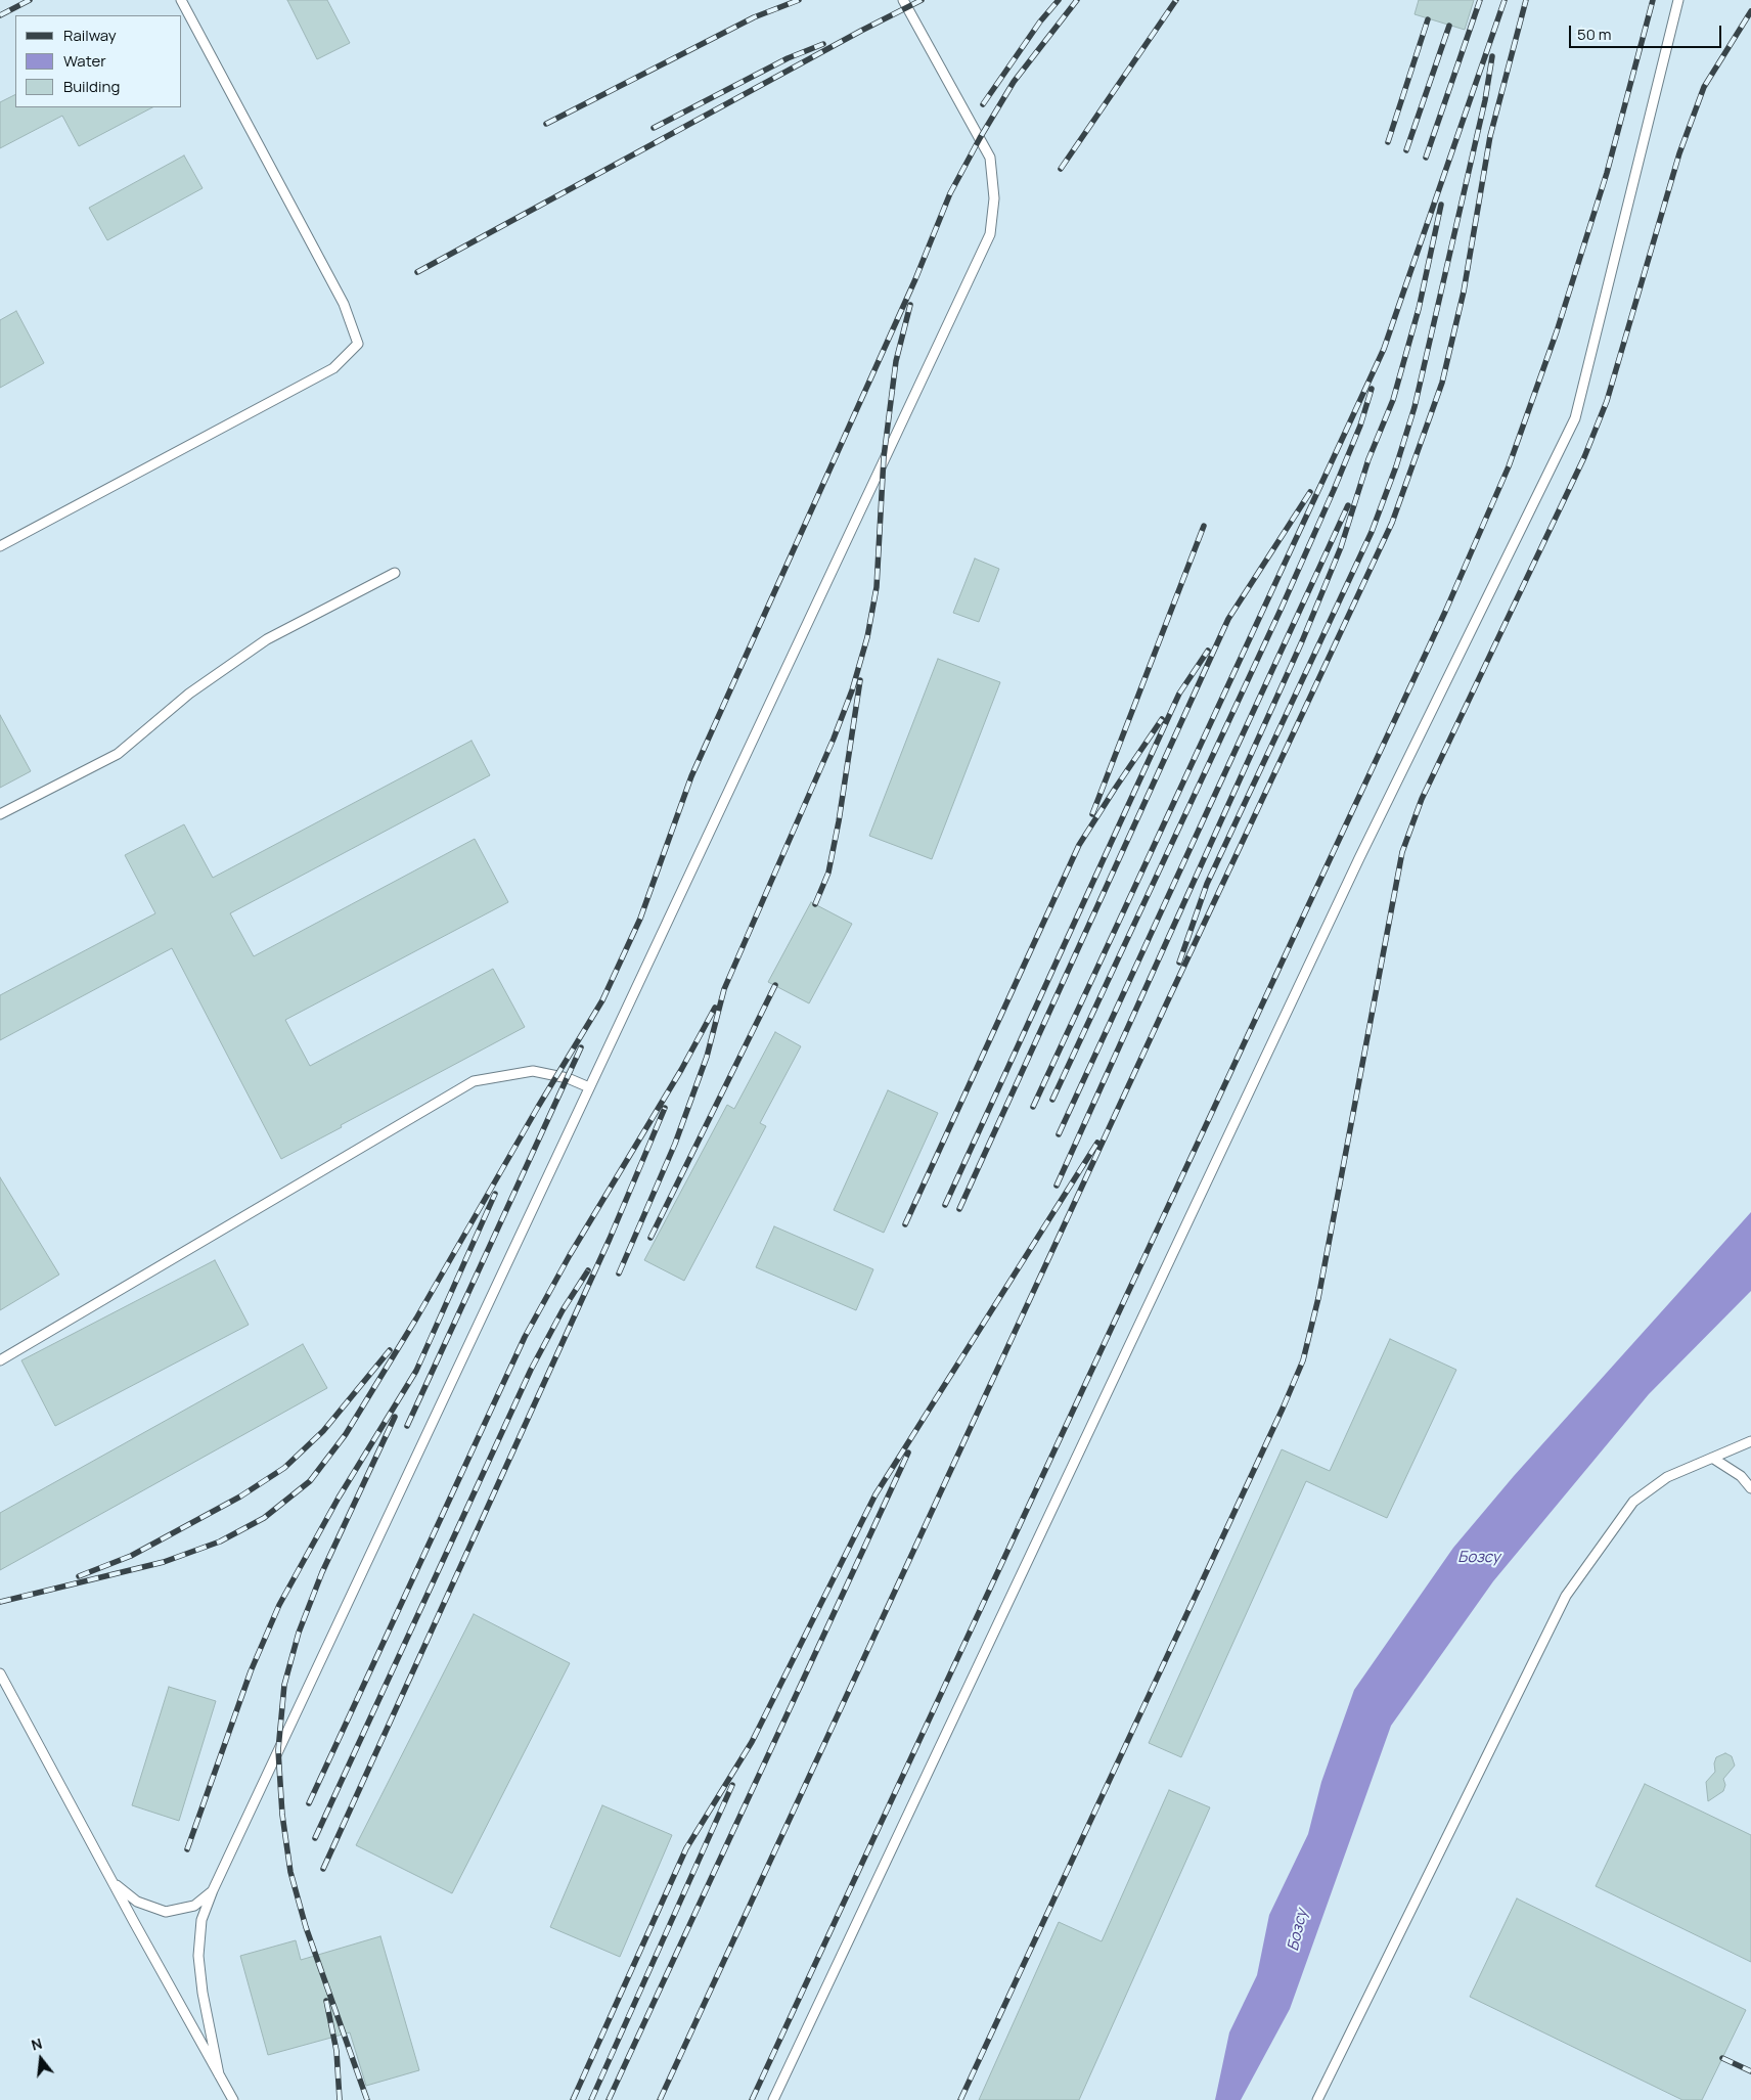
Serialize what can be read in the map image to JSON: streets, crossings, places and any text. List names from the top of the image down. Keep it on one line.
{"water":["Бозсу"],"legend":["Railway","Water","Building"],"scale_bar":"50 m","north":"top"}
